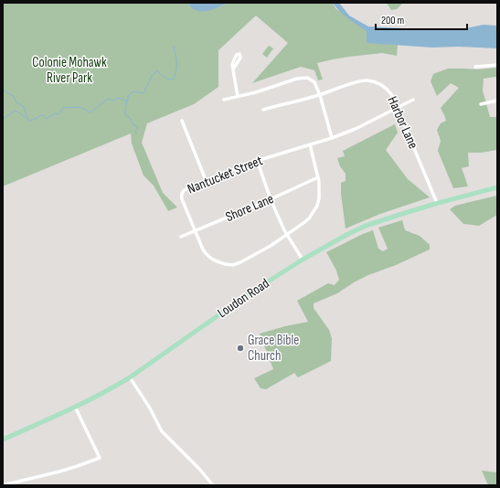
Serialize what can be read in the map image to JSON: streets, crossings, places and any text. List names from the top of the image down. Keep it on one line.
{"streets":{"main road":["Loudon Road"],"street":["Harbor Lane","Nantucket Street","Shore Lane"]},"crossings":[["Harbor Lane","Nantucket Street"],["Harbor Lane","Loudon Road"],["Nantucket Street","Shore Lane"]],"parks":["Colonie Mohawk River Park"],"places":["Grace Bible Church"],"scale_bar":"200 m"}
